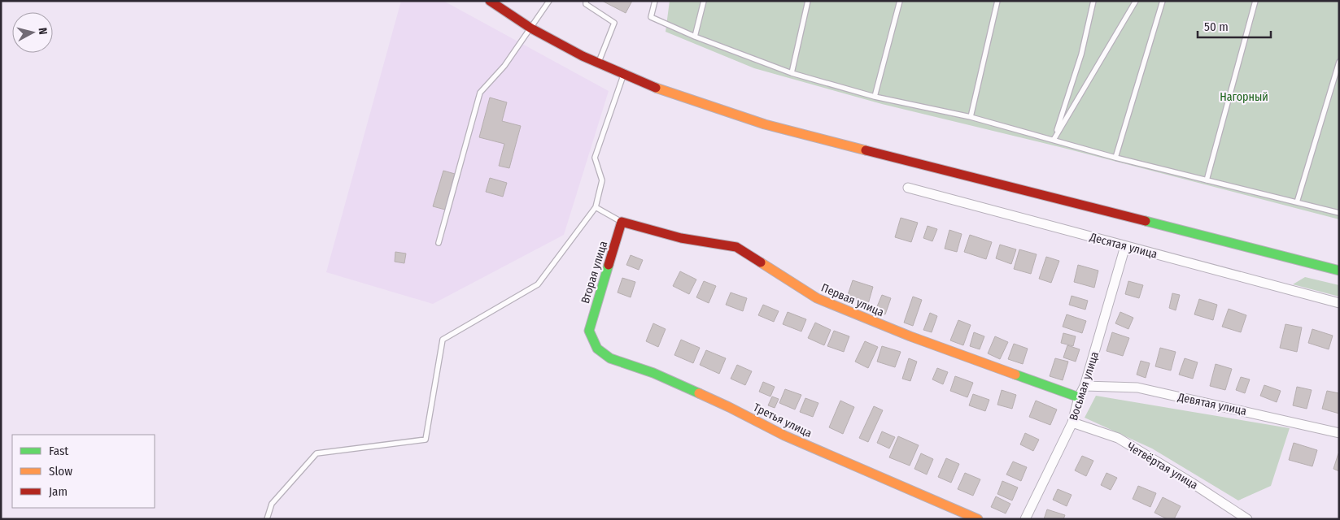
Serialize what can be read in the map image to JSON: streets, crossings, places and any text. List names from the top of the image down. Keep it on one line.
{"streets":{"street":["Десятая улица","Вторая улица","Первая улица","Восьмая улица","Девятая улица","Третья улица","Четвёртая улица"]},"crossings":[["Десятая улица","Восьмая улица"],["Вторая улица","Первая улица"],["Вторая улица","Третья улица"],["Первая улица","Восьмая улица"],["Восьмая улица","Девятая улица"],["Восьмая улица","Четвёртая улица"]],"parks":["Нагорный"],"legend":["Fast","Slow","Jam"],"scale_bar":"50 m","north":"right"}
